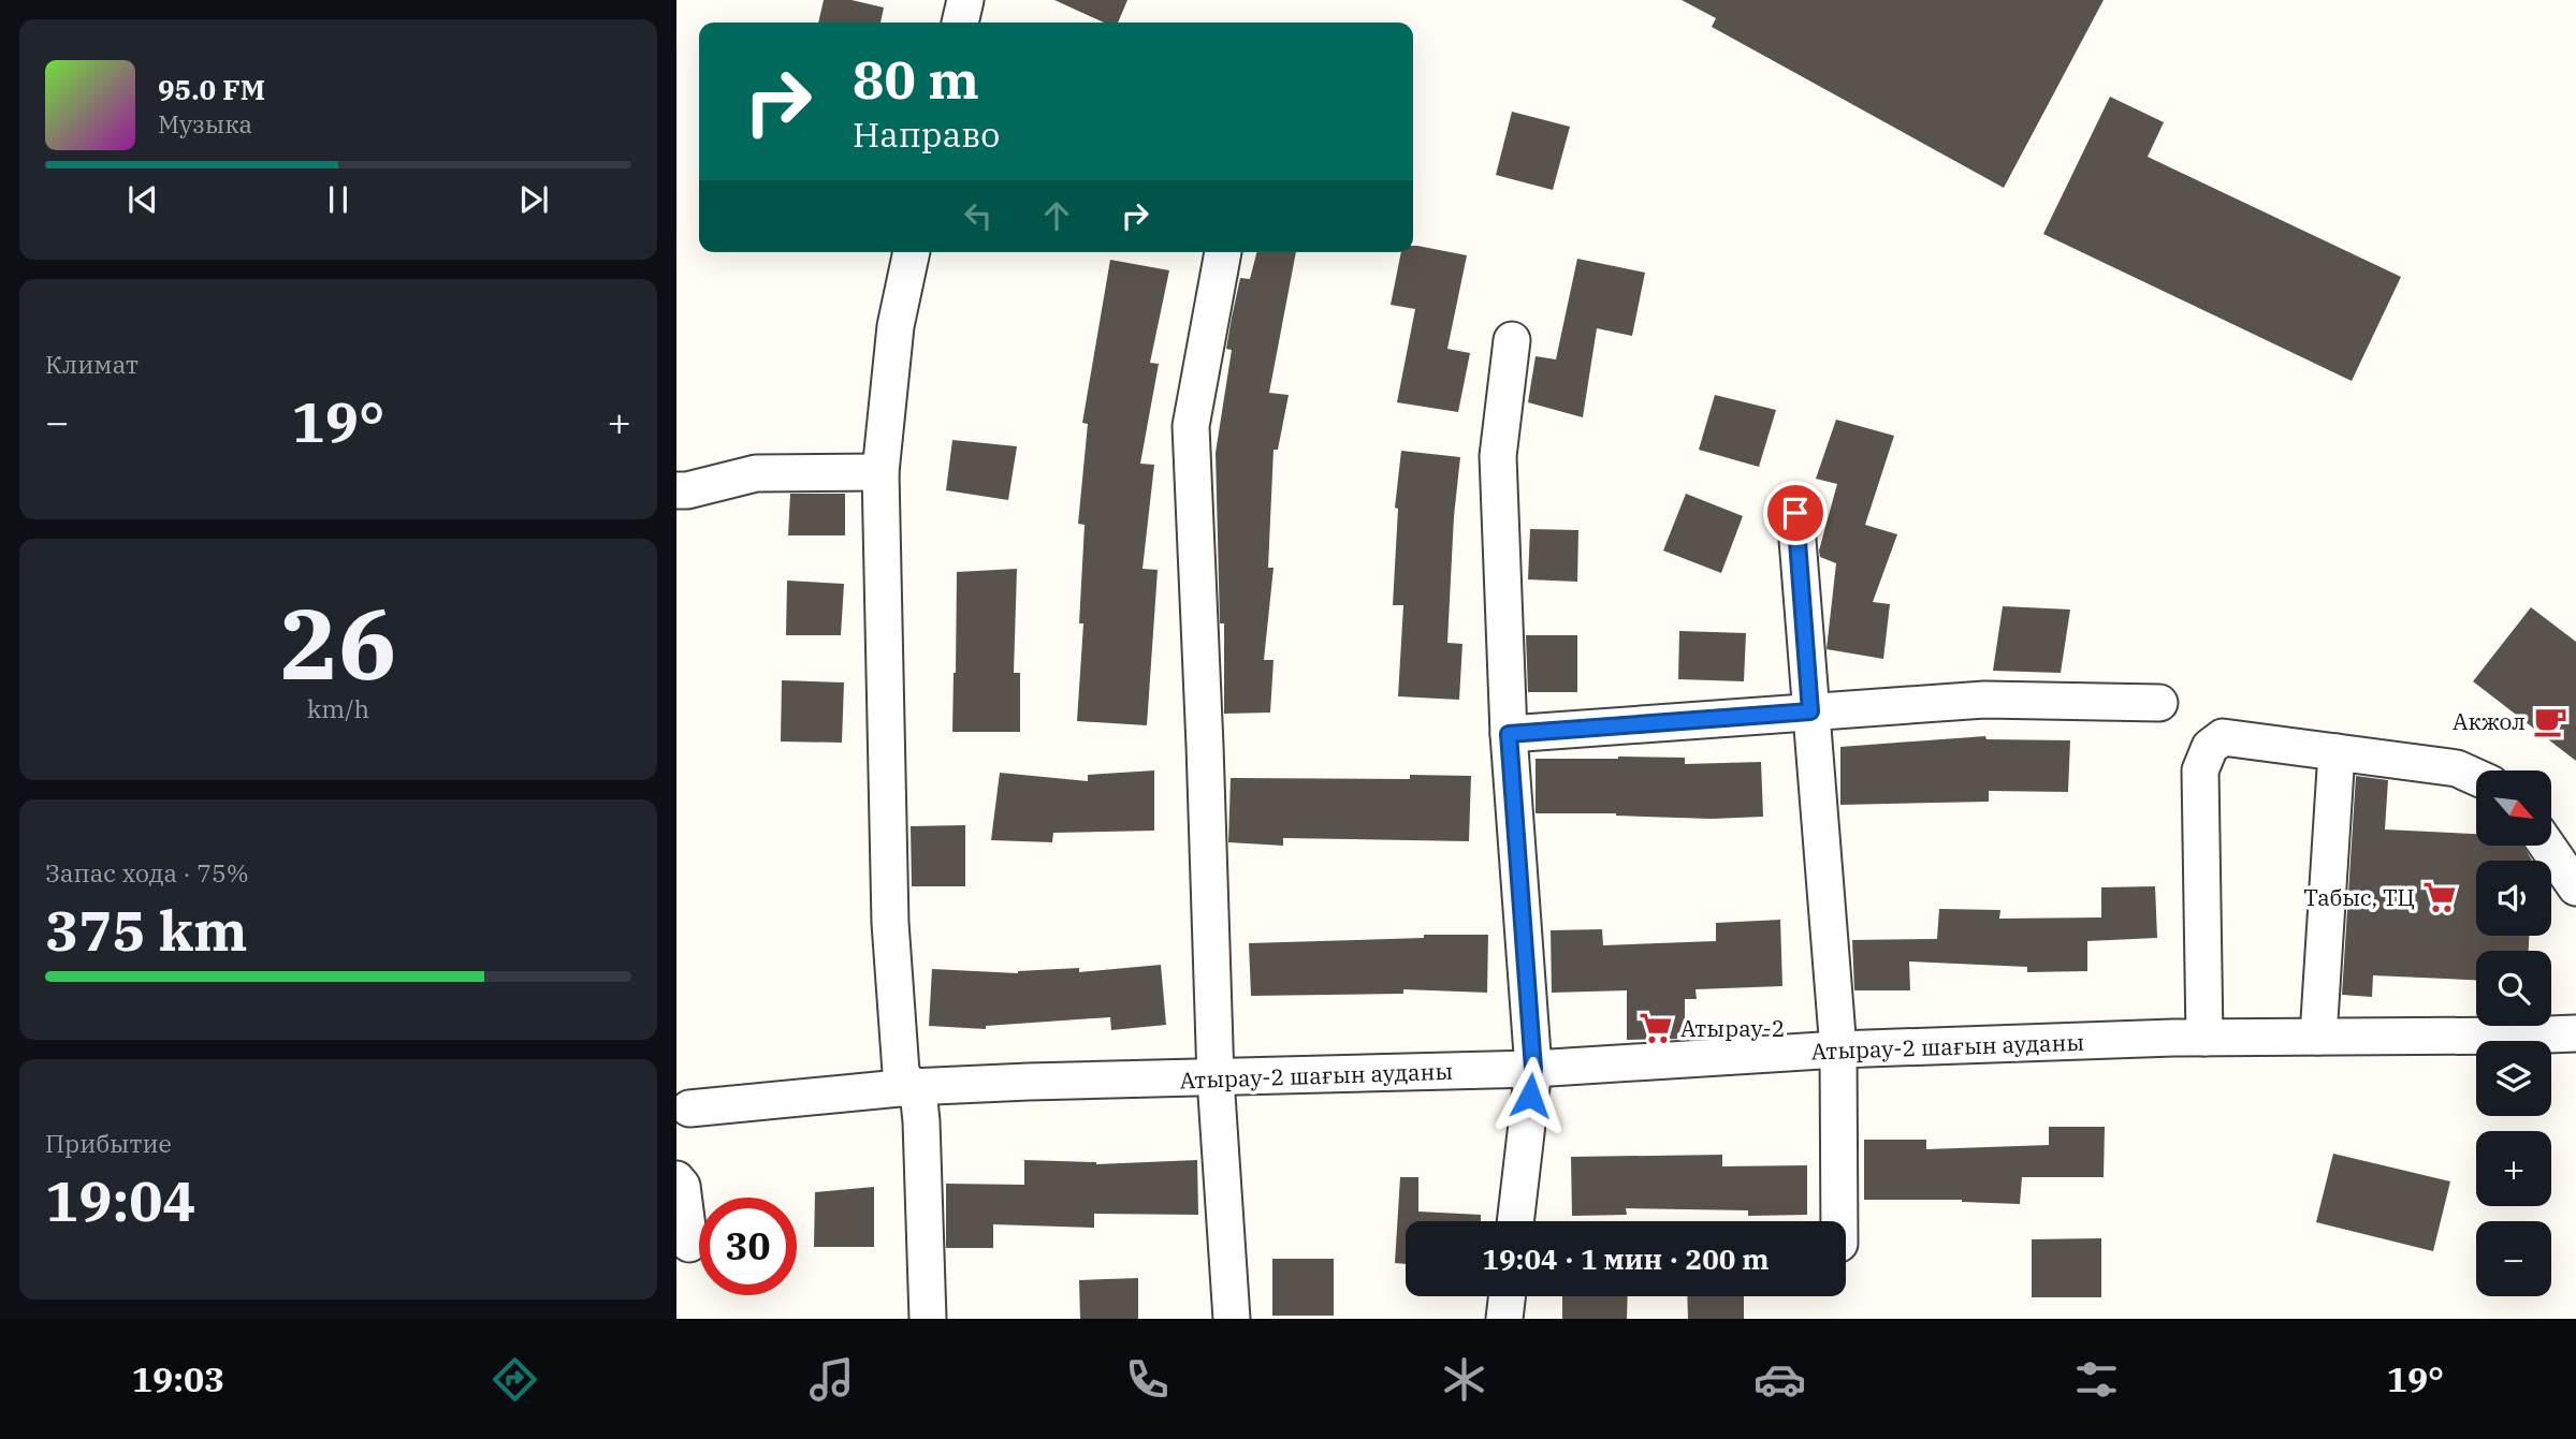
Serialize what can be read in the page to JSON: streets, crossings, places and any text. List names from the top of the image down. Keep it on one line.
{"streets":{"street":["Атырау-2 шағын ауданы"]},"places":{"cafe":["Акжол"],"supermarket":["Табыс, ТЦ","Атырау-2"]},"north":"bottom right","page":{"turn":["80 m","Направо"],"song":["95.0 FM","Музыка"],"tile":["Климат",["26","km/h"],["Запас хода · 75%","375 km"],["Прибытие","19:04"]],"heat":["−","19°","+"],"map_buttons":["+","−"],"limit":"30","trip":"19:04 · 1 мин · 200 m","tabs":["19:03","19°"]}}
